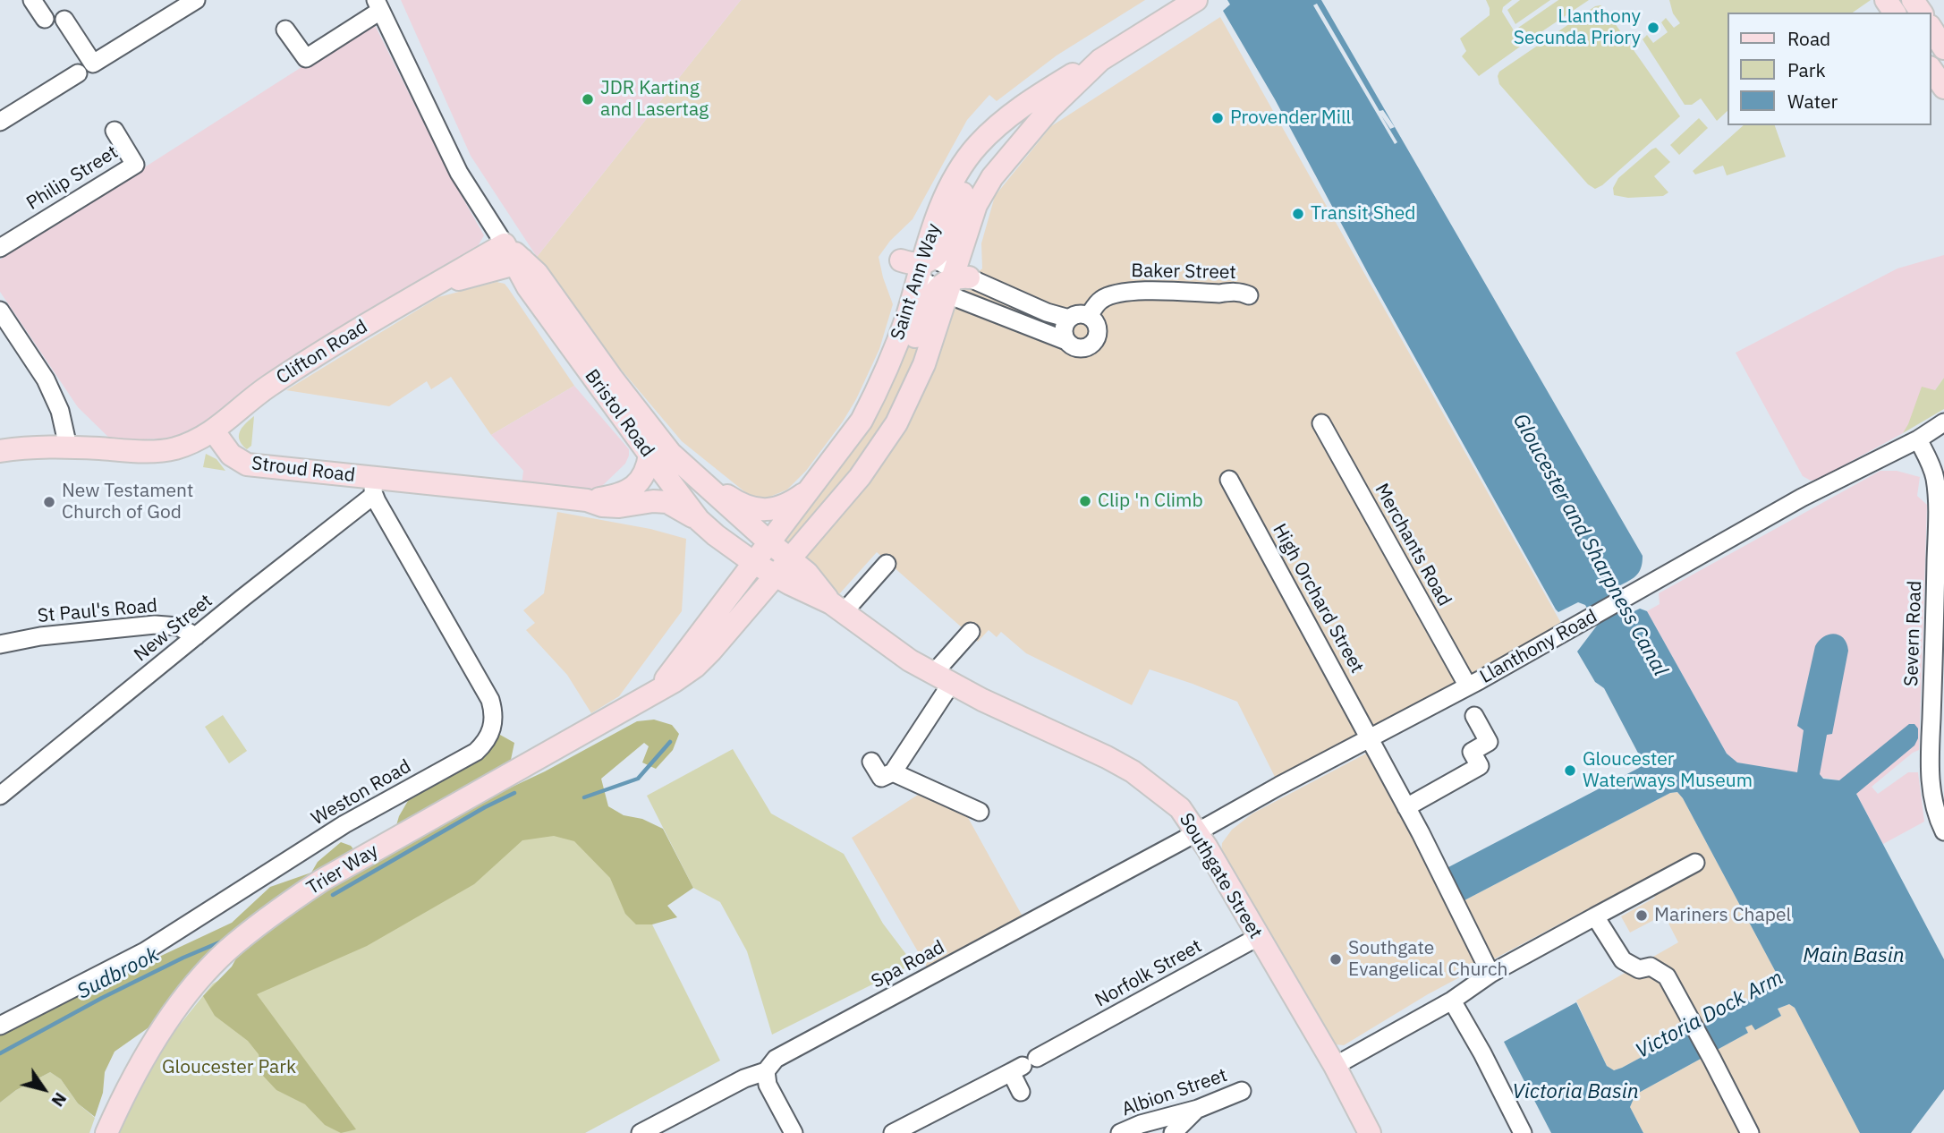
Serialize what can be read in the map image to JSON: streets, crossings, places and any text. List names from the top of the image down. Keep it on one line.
{"streets":{"main road":["Saint Ann Way","Clifton Road","Bristol Road","Stroud Road","Trier Way","Southgate Street"],"street":["Philip Street","Baker Street","Merchants Road","High Orchard Street","St Paul's Road","New Street","Severn Road","Llanthony Road","Weston Road","Spa Road","Norfolk Street","Albion Street"]},"crossings":[["Saint Ann Way","Bristol Road"],["Saint Ann Way","Trier Way"],["Saint Ann Way","Southgate Street"],["Clifton Road","Bristol Road"],["Clifton Road","Stroud Road"],["Bristol Road","Stroud Road"],["Bristol Road","Trier Way"],["Bristol Road","Southgate Street"],["Stroud Road","New Street"],["Stroud Road","Weston Road"],["Merchants Road","Llanthony Road"],["High Orchard Street","Llanthony Road"],["St Paul's Road","New Street"],["New Street","Weston Road"],["Severn Road","Llanthony Road"],["Llanthony Road","Southgate Street"],["Llanthony Road","Spa Road"],["Trier Way","Southgate Street"],["Southgate Street","Spa Road"],["Southgate Street","Norfolk Street"]],"water":["Gloucester and Sharpness Canal","Main Basin","Sudbrook","Victoria Dock Arm","Victoria Basin"],"parks":["Gloucester Park"],"places":["Llanthony Secunda Priory","JDR Karting and Lasertag","Provender Mill","Transit Shed","Clip 'n Climb","New Testament Church of God","Gloucester Waterways Museum","Mariners Chapel","Southgate Evangelical Church"],"legend":["Road","Park","Water"],"north":"bottom right"}
